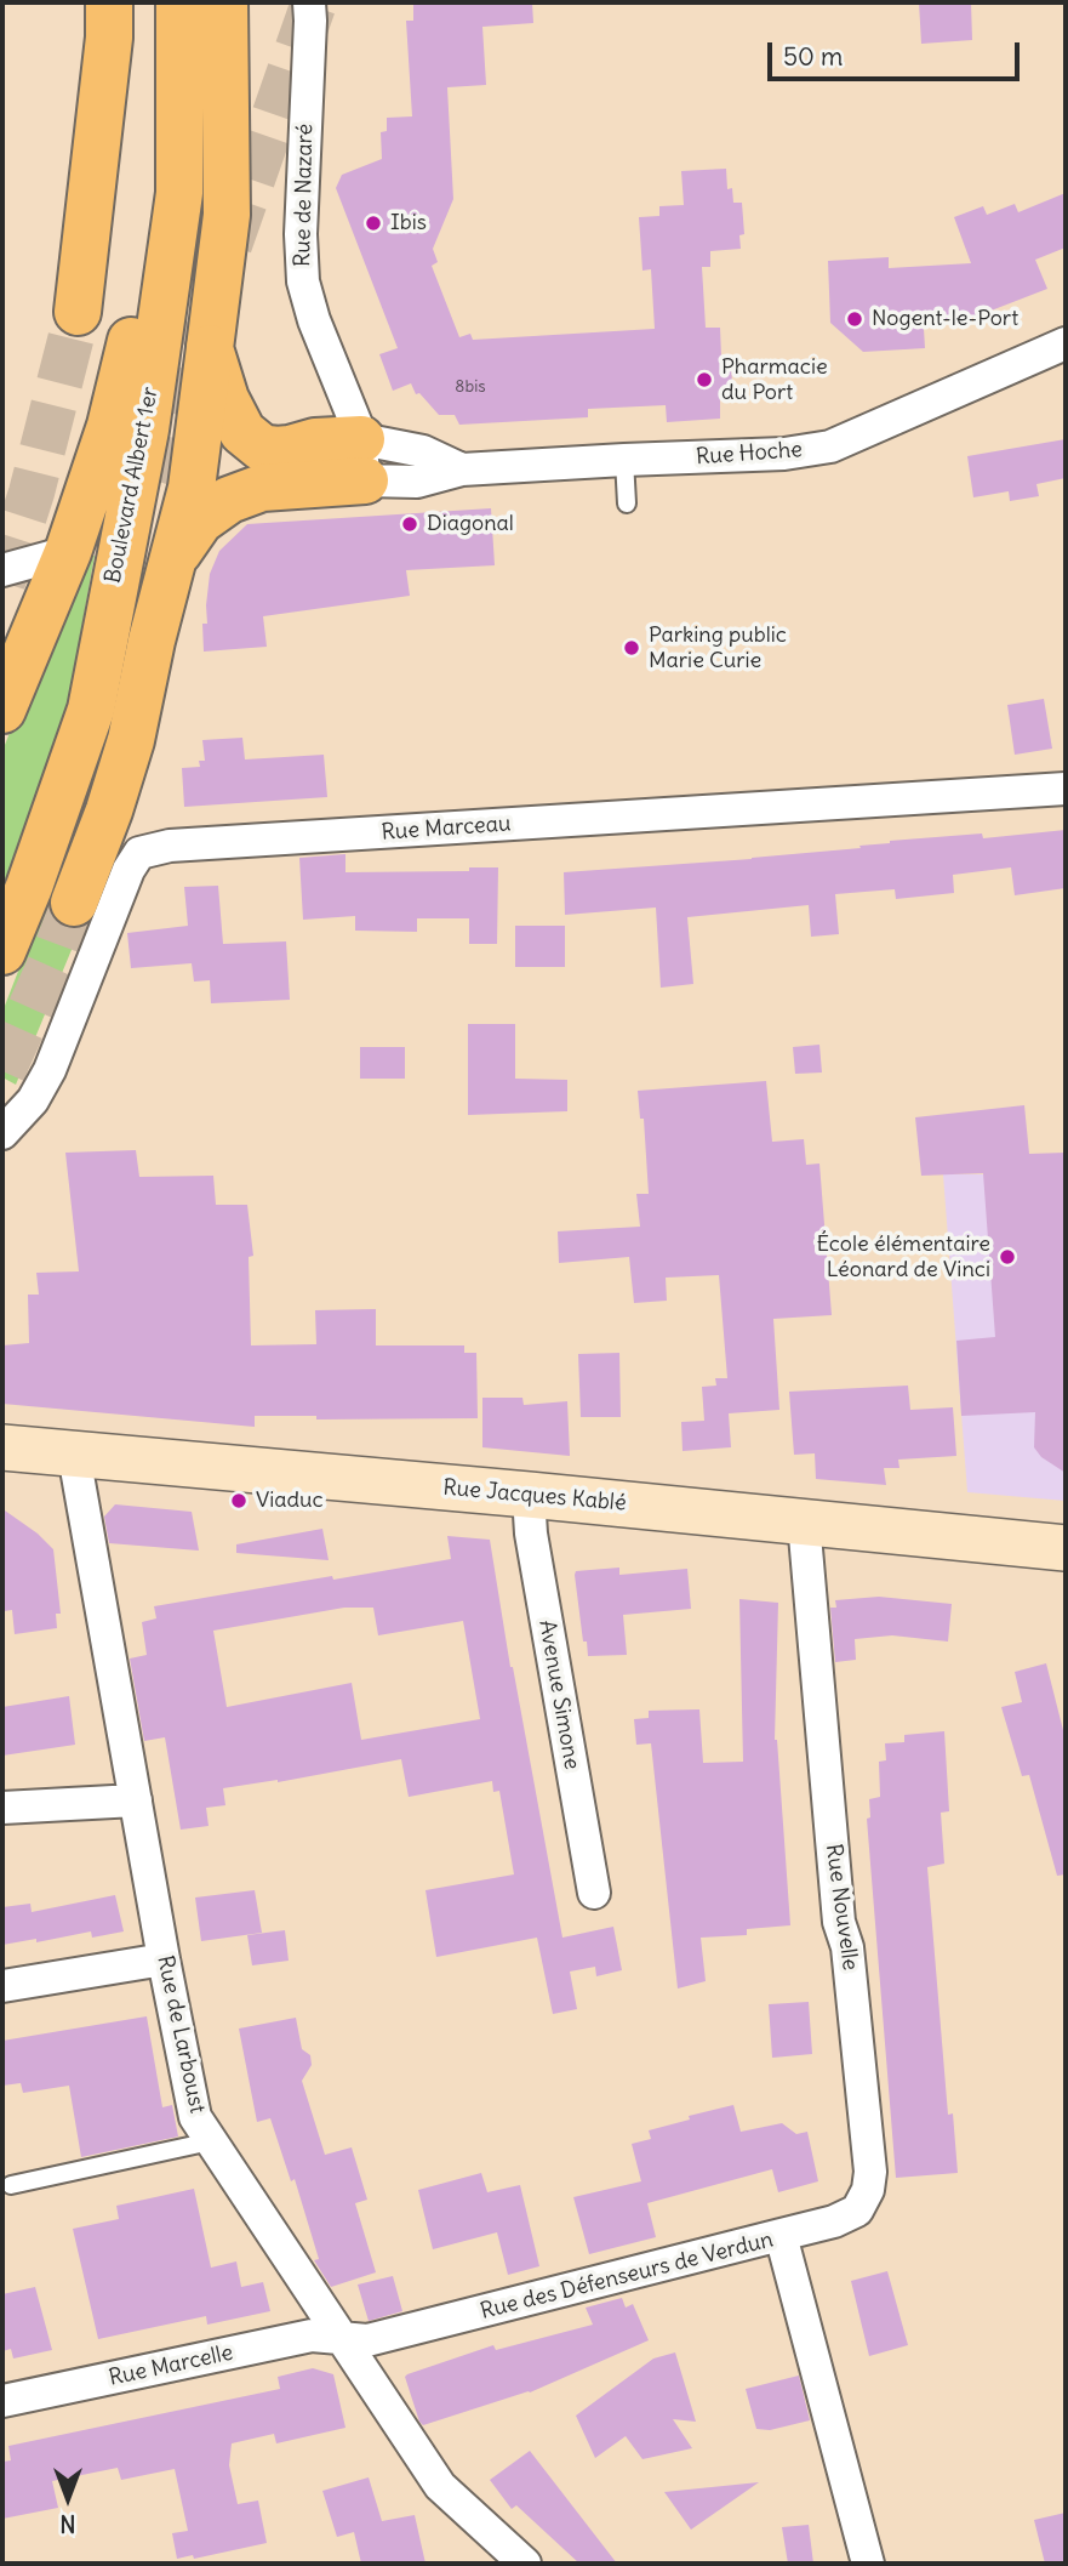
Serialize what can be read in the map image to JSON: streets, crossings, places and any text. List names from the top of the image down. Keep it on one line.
{"streets":{"main road":["Boulevard Albert 1er","Rue Jacques Kablé"],"street":["Rue de Nazaré","Rue Hoche","Rue Marceau","Avenue Simone","Rue Nouvelle","Rue de Larboust","Rue des Défenseurs de Verdun","Rue Marcelle"]},"crossings":[["Rue de Nazaré","Rue Hoche"],["Rue Jacques Kablé","Avenue Simone"],["Rue Jacques Kablé","Rue Nouvelle"],["Rue Jacques Kablé","Rue de Larboust"],["Rue Nouvelle","Rue des Défenseurs de Verdun"],["Rue de Larboust","Rue des Défenseurs de Verdun"],["Rue de Larboust","Rue Marcelle"],["Rue des Défenseurs de Verdun","Rue Marcelle"]],"places":["Ibis","Nogent-le-Port","Pharmacie du Port","Diagonal","Parking public Marie Curie","École élémentaire Léonard de Vinci","Viaduc"],"house_numbers":["8bis"],"scale_bar":"50 m","north":"bottom"}
